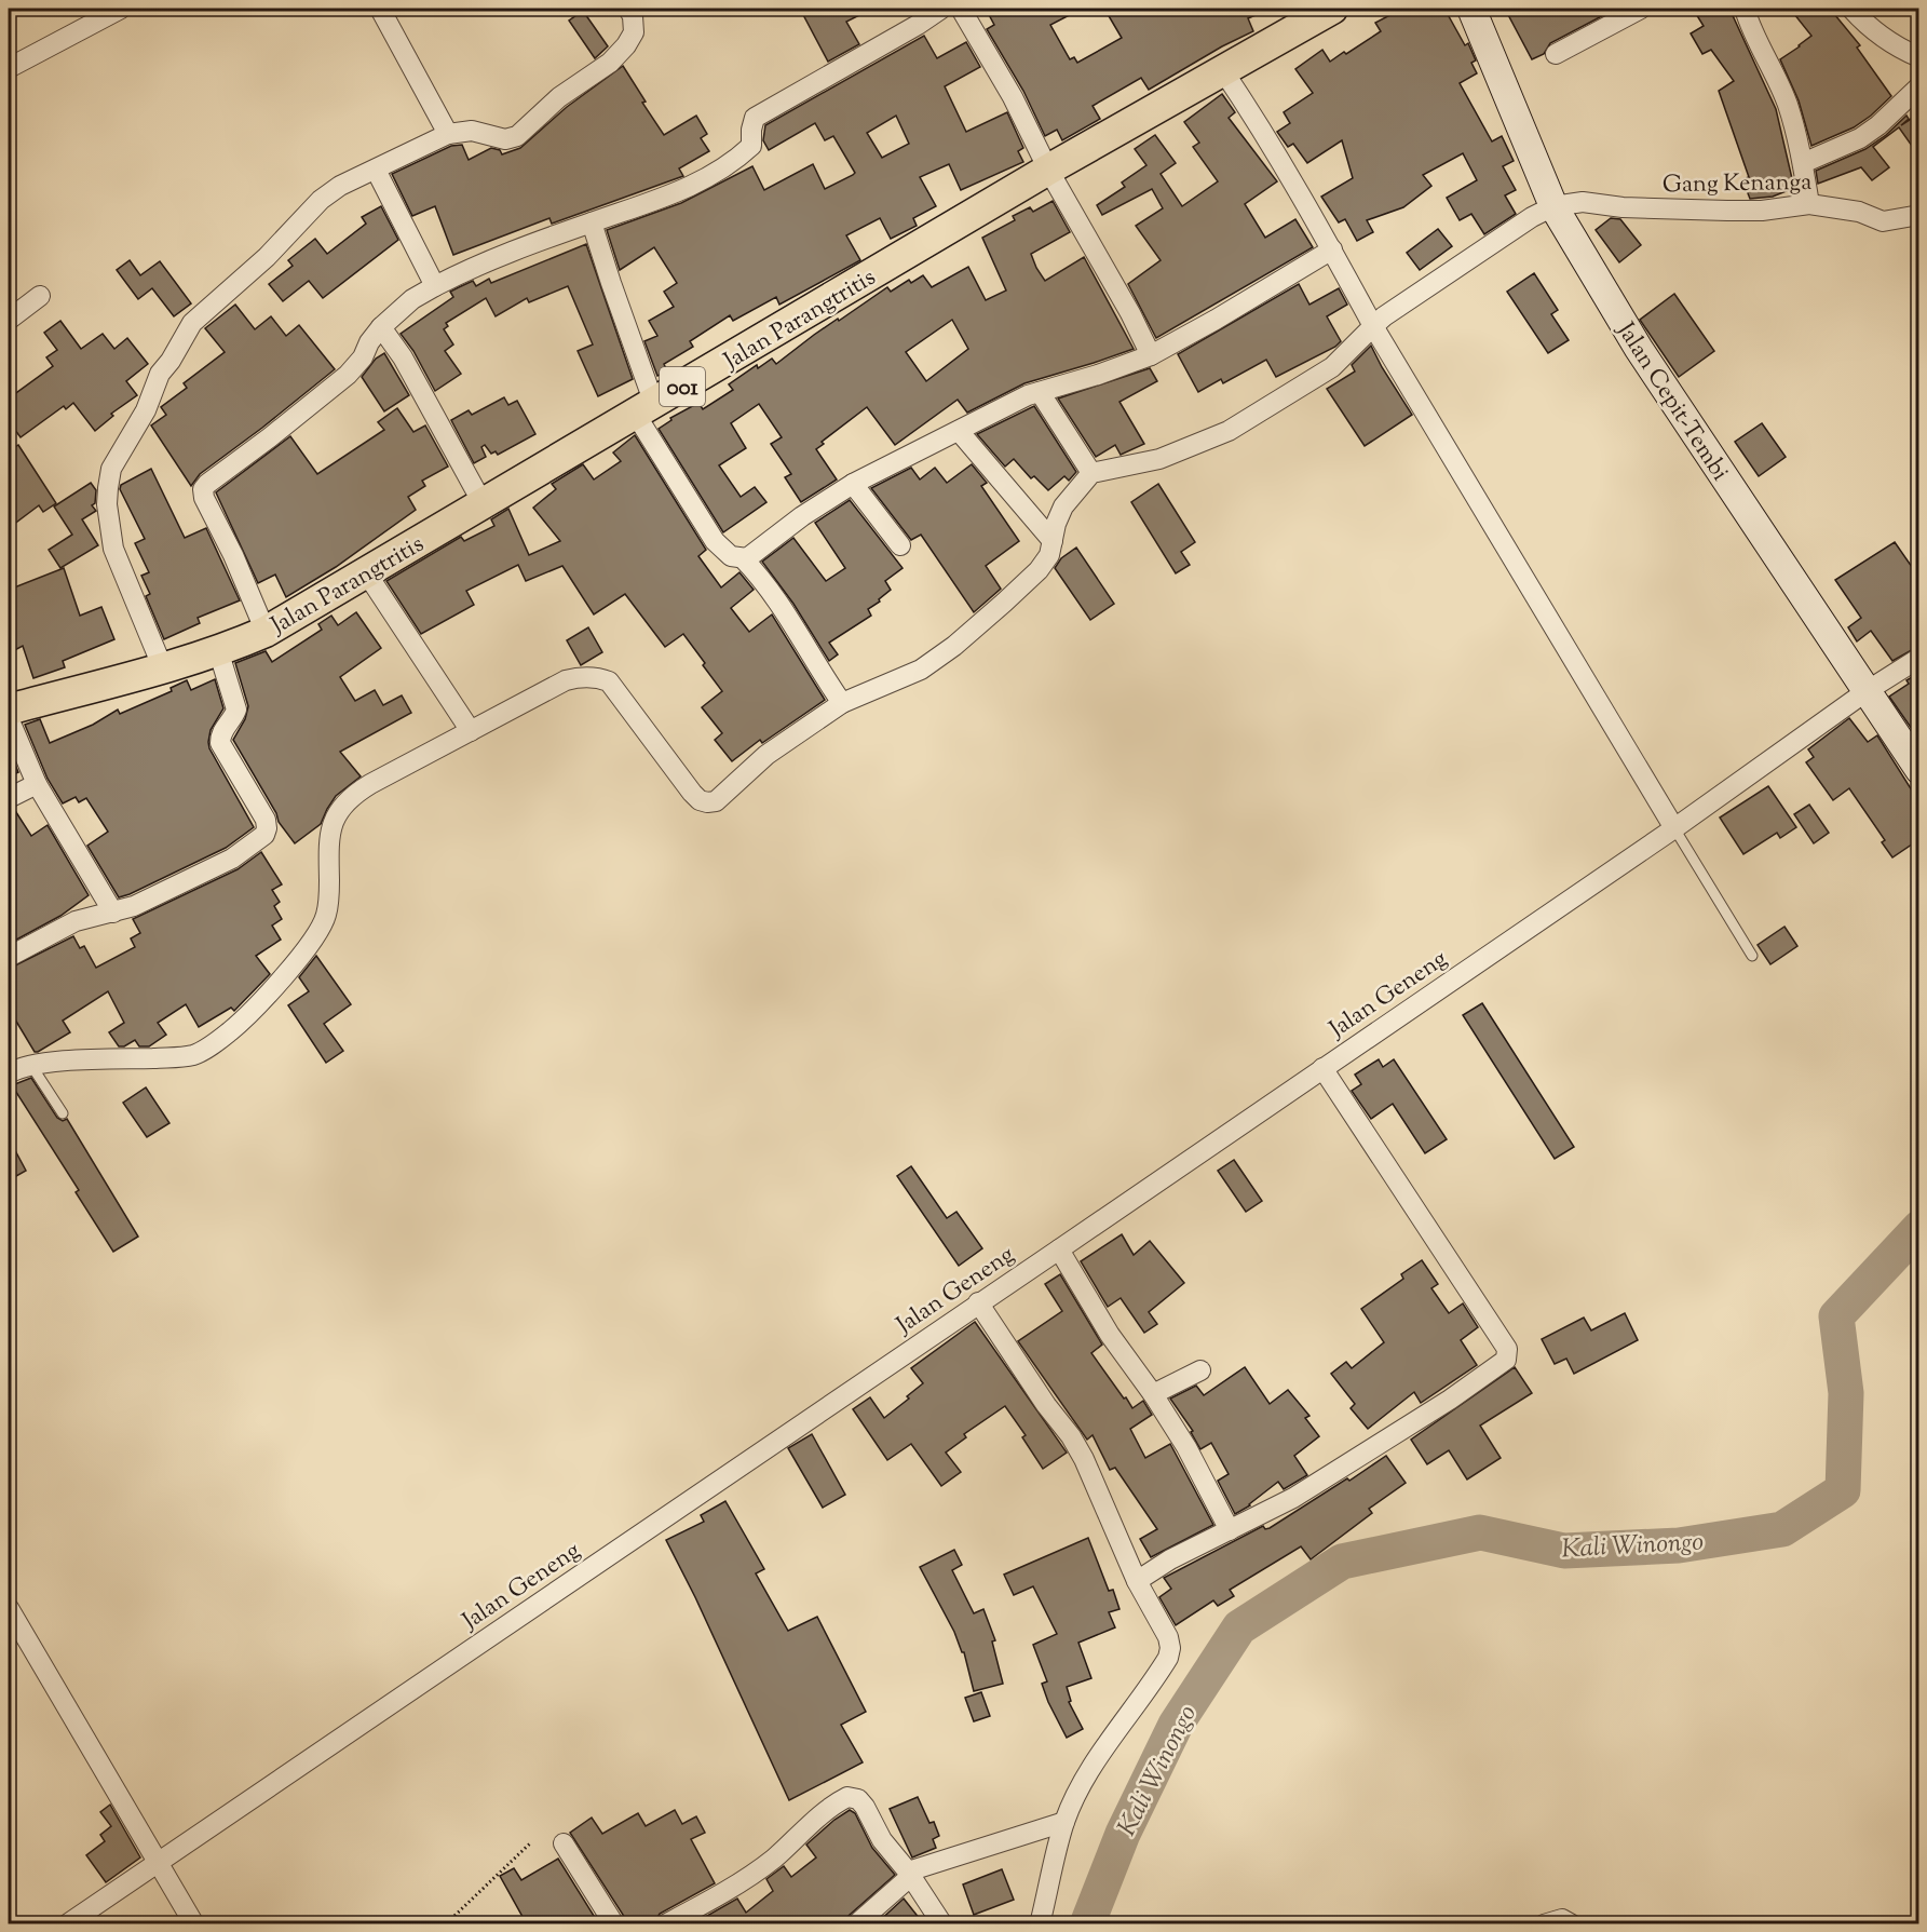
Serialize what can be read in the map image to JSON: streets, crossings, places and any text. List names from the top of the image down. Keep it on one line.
{"streets":{"main road":["Jalan Parangtritis","001","Jalan Cepit-Tembi"],"street":["Gang Kenanga","Jalan Geneng"]},"crossings":[["Gang Kenanga","Jalan Cepit-Tembi"],["Jalan Cepit-Tembi","Jalan Geneng"]],"water":["Kali Winongo"]}
